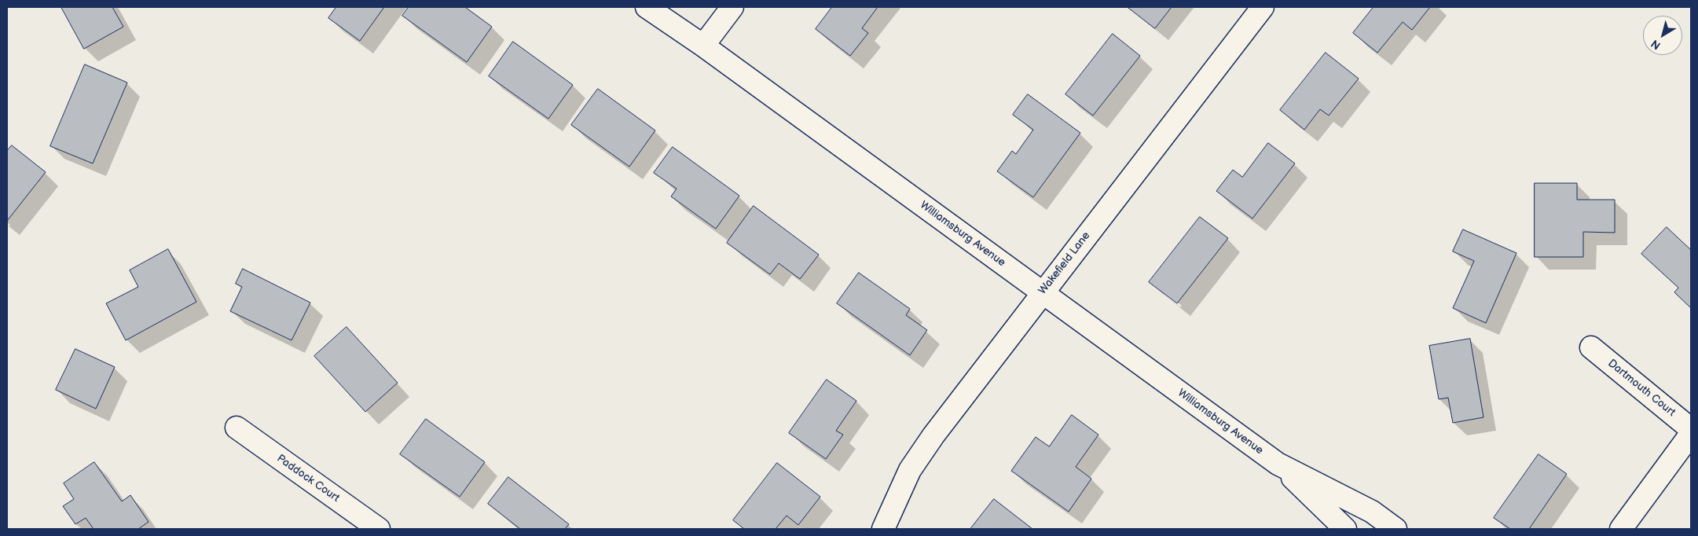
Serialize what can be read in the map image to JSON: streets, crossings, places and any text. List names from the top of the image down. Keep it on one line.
{"streets":{"street":["Williamsburg Avenue","Wakefield Lane","Dartmouth Court","Paddock Court"]},"crossings":[["Williamsburg Avenue","Wakefield Lane"]],"north":"bottom left"}
